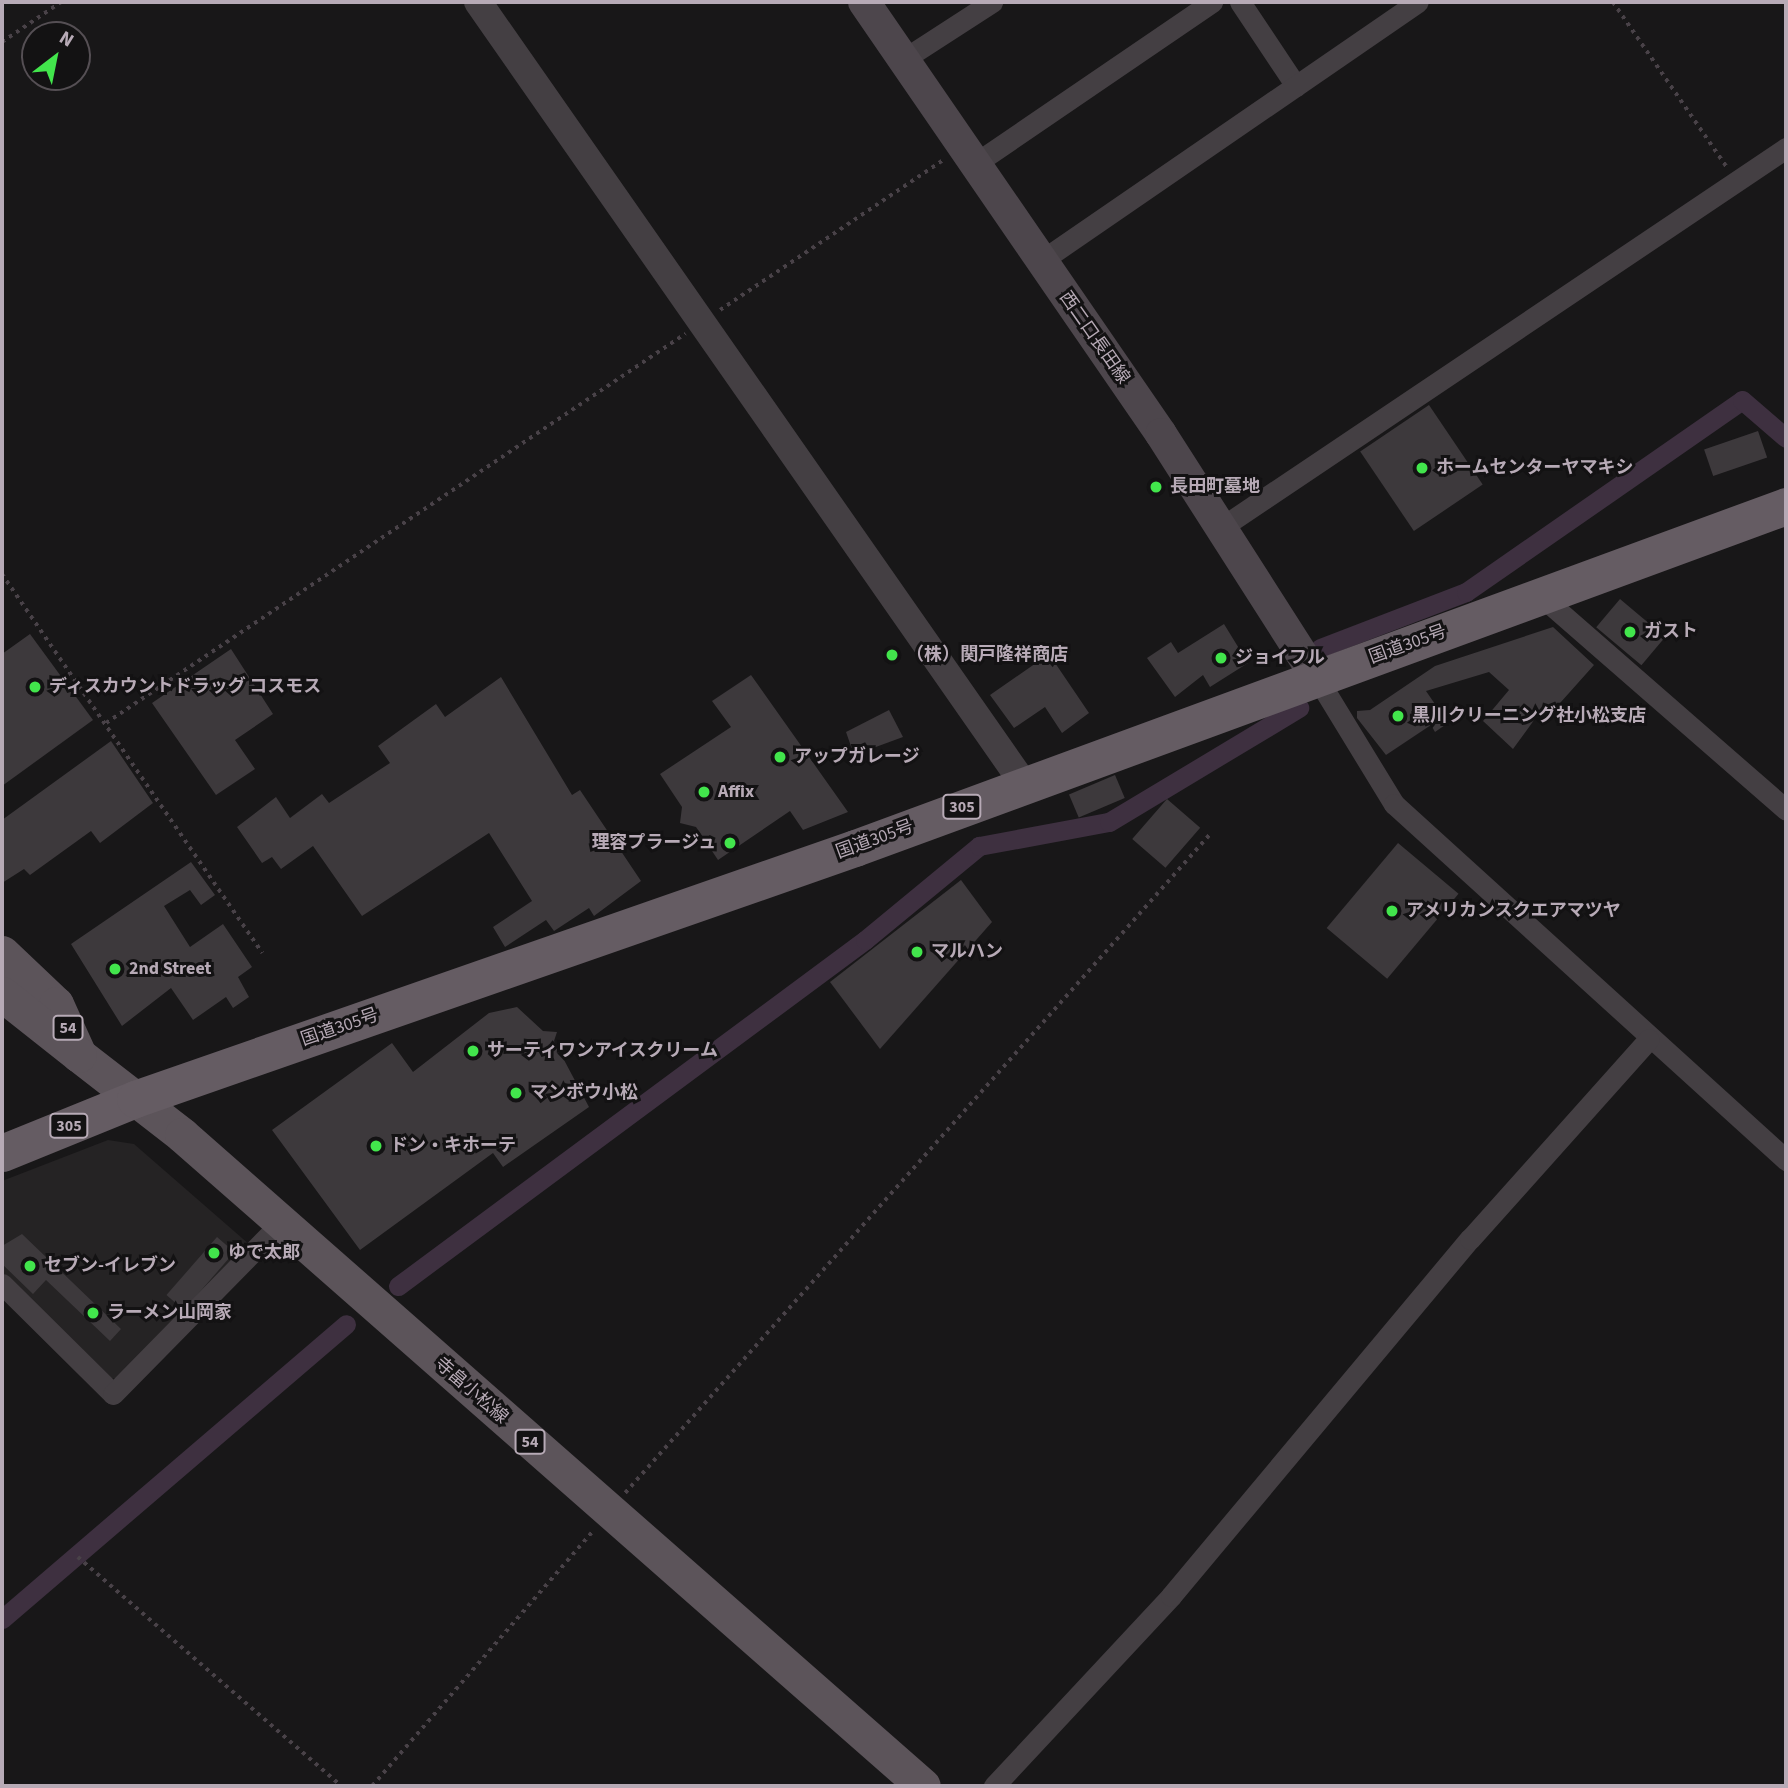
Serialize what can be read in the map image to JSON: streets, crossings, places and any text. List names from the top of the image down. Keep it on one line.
{"streets":{"highway":["国道305号","305"],"main road":["西二口長田線","54","寺畠小松線"]},"crossings":[["西二口長田線","国道305号"],["国道305号","寺畠小松線"]],"places":["ホームセンターヤマキシ","長田町墓地","ガスト","（株）関戸隆祥商店","ジョイフル","ディスカウントドラッグ コスモス","黒川クリーニング社小松支店","アップガレージ","Affix","理容プラージュ","アメリカンスクエアマツヤ","マルハン","2nd Street","サーティワンアイスクリーム","マンボウ小松","ドン・キホーテ","ゆで太郎","セブン-イレブン","ラーメン山岡家"],"north":"top right"}
